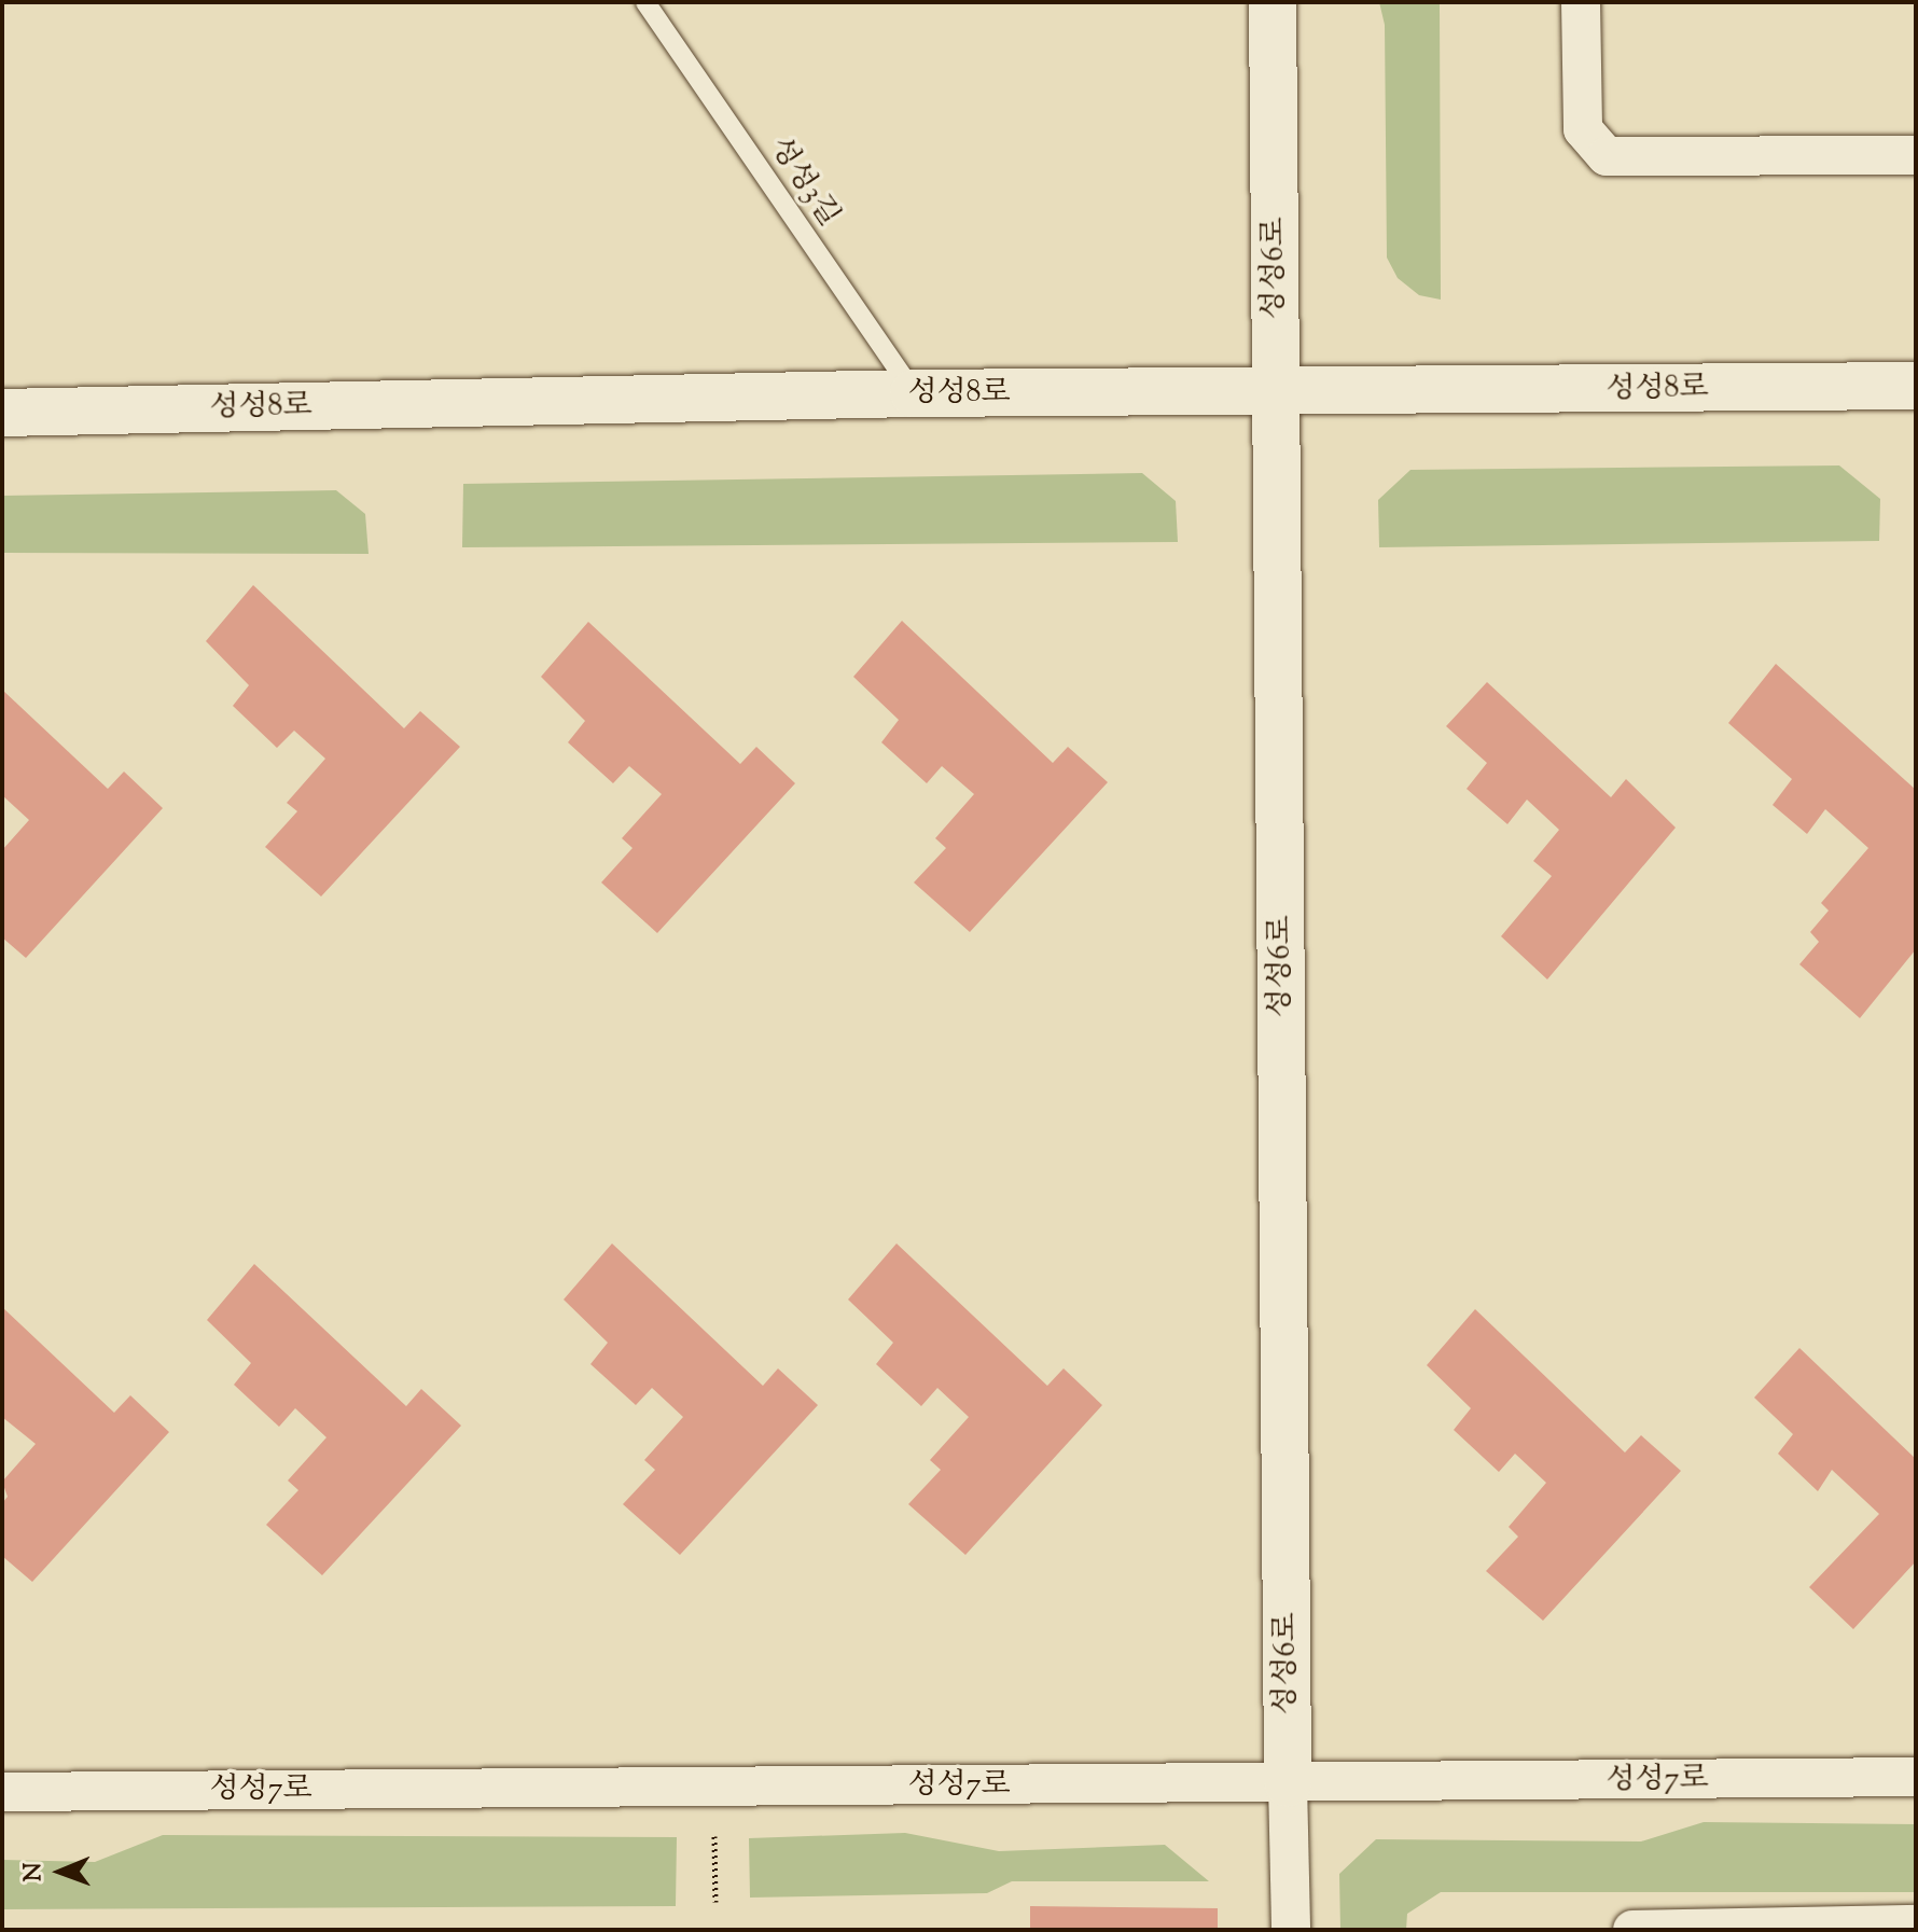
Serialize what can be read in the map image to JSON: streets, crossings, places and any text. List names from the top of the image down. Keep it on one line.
{"streets":{"street":["성성6로","성성8로","성성7로"],"lane":["성성3길"]},"crossings":[["성성3길","성성8로"],["성성6로","성성8로"],["성성6로","성성7로"]],"north":"left"}
